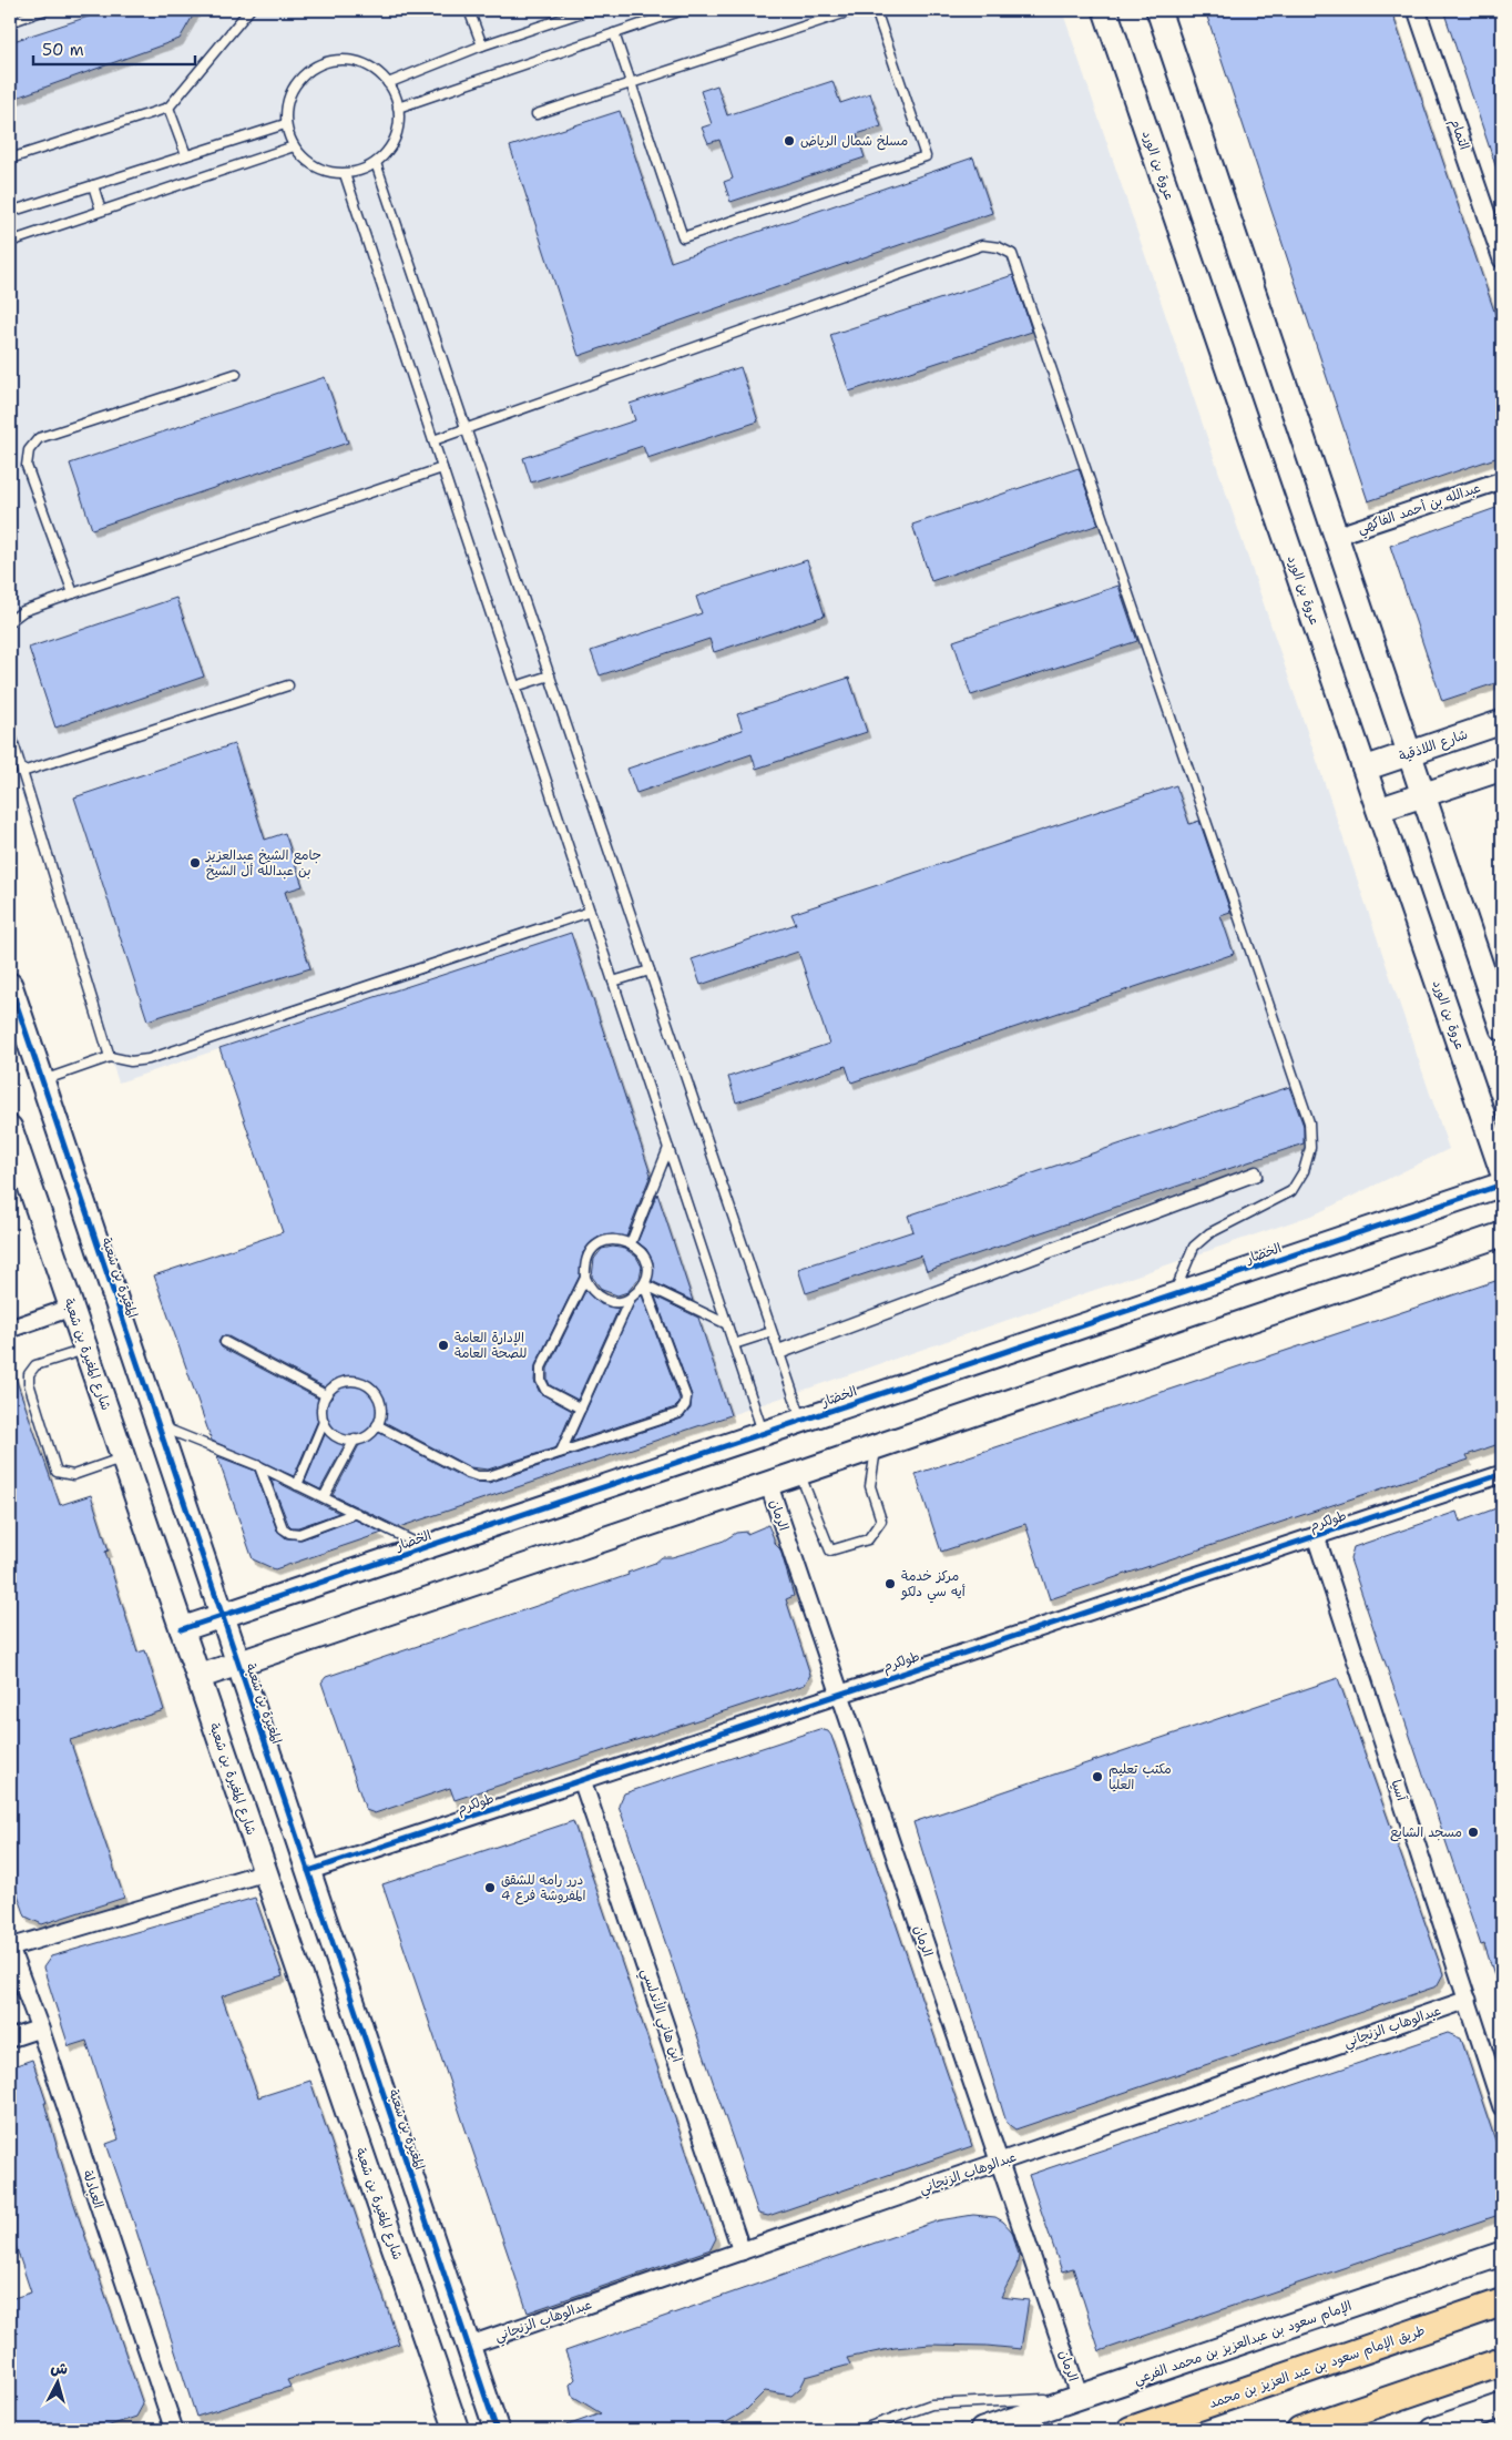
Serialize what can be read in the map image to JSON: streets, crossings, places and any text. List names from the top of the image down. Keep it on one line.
{"streets":{"main road":["طريق الإمام سعود بن عبد العزيز بن محمد"],"street":["التمام","عروة بن الورد","عبدالله بن أحمد الفاكهي","شارع اللاذقية","الخضار","المغيرة بن شعبة","شارع المغيرة بن شعبة","الرمان","طولكرم","آسيا","ابن هاني الأندلسي","عبدالوهاب الزنجاني","العبادلة","الإمام سعود بن عبدالعزيز بن محمد الفرعي"]},"crossings":[["عروة بن الورد","شارع اللاذقية"],["الخضار","المغيرة بن شعبة"],["الخضار","شارع المغيرة بن شعبة"],["المغيرة بن شعبة","طولكرم"],["المغيرة بن شعبة","عبدالوهاب الزنجاني"],["الرمان","طولكرم"],["الرمان","عبدالوهاب الزنجاني"],["الرمان","الإمام سعود بن عبدالعزيز بن محمد الفرعي"],["طولكرم","آسيا"],["طولكرم","ابن هاني الأندلسي"],["آسيا","عبدالوهاب الزنجاني"],["ابن هاني الأندلسي","عبدالوهاب الزنجاني"]],"places":["مسلخ شمال الرياض","جامع الشيخ عبدالعزيز بن عبدالله أل الشيخ","الإدارة العامة للصحة العامة","مركز خدمة أيه سي دلكو","مكتب تعليم العليا","مسجد الشايع","درر رامه للشقق المفروشة فرع 4"],"scale_bar":"50 m","north":"top"}
